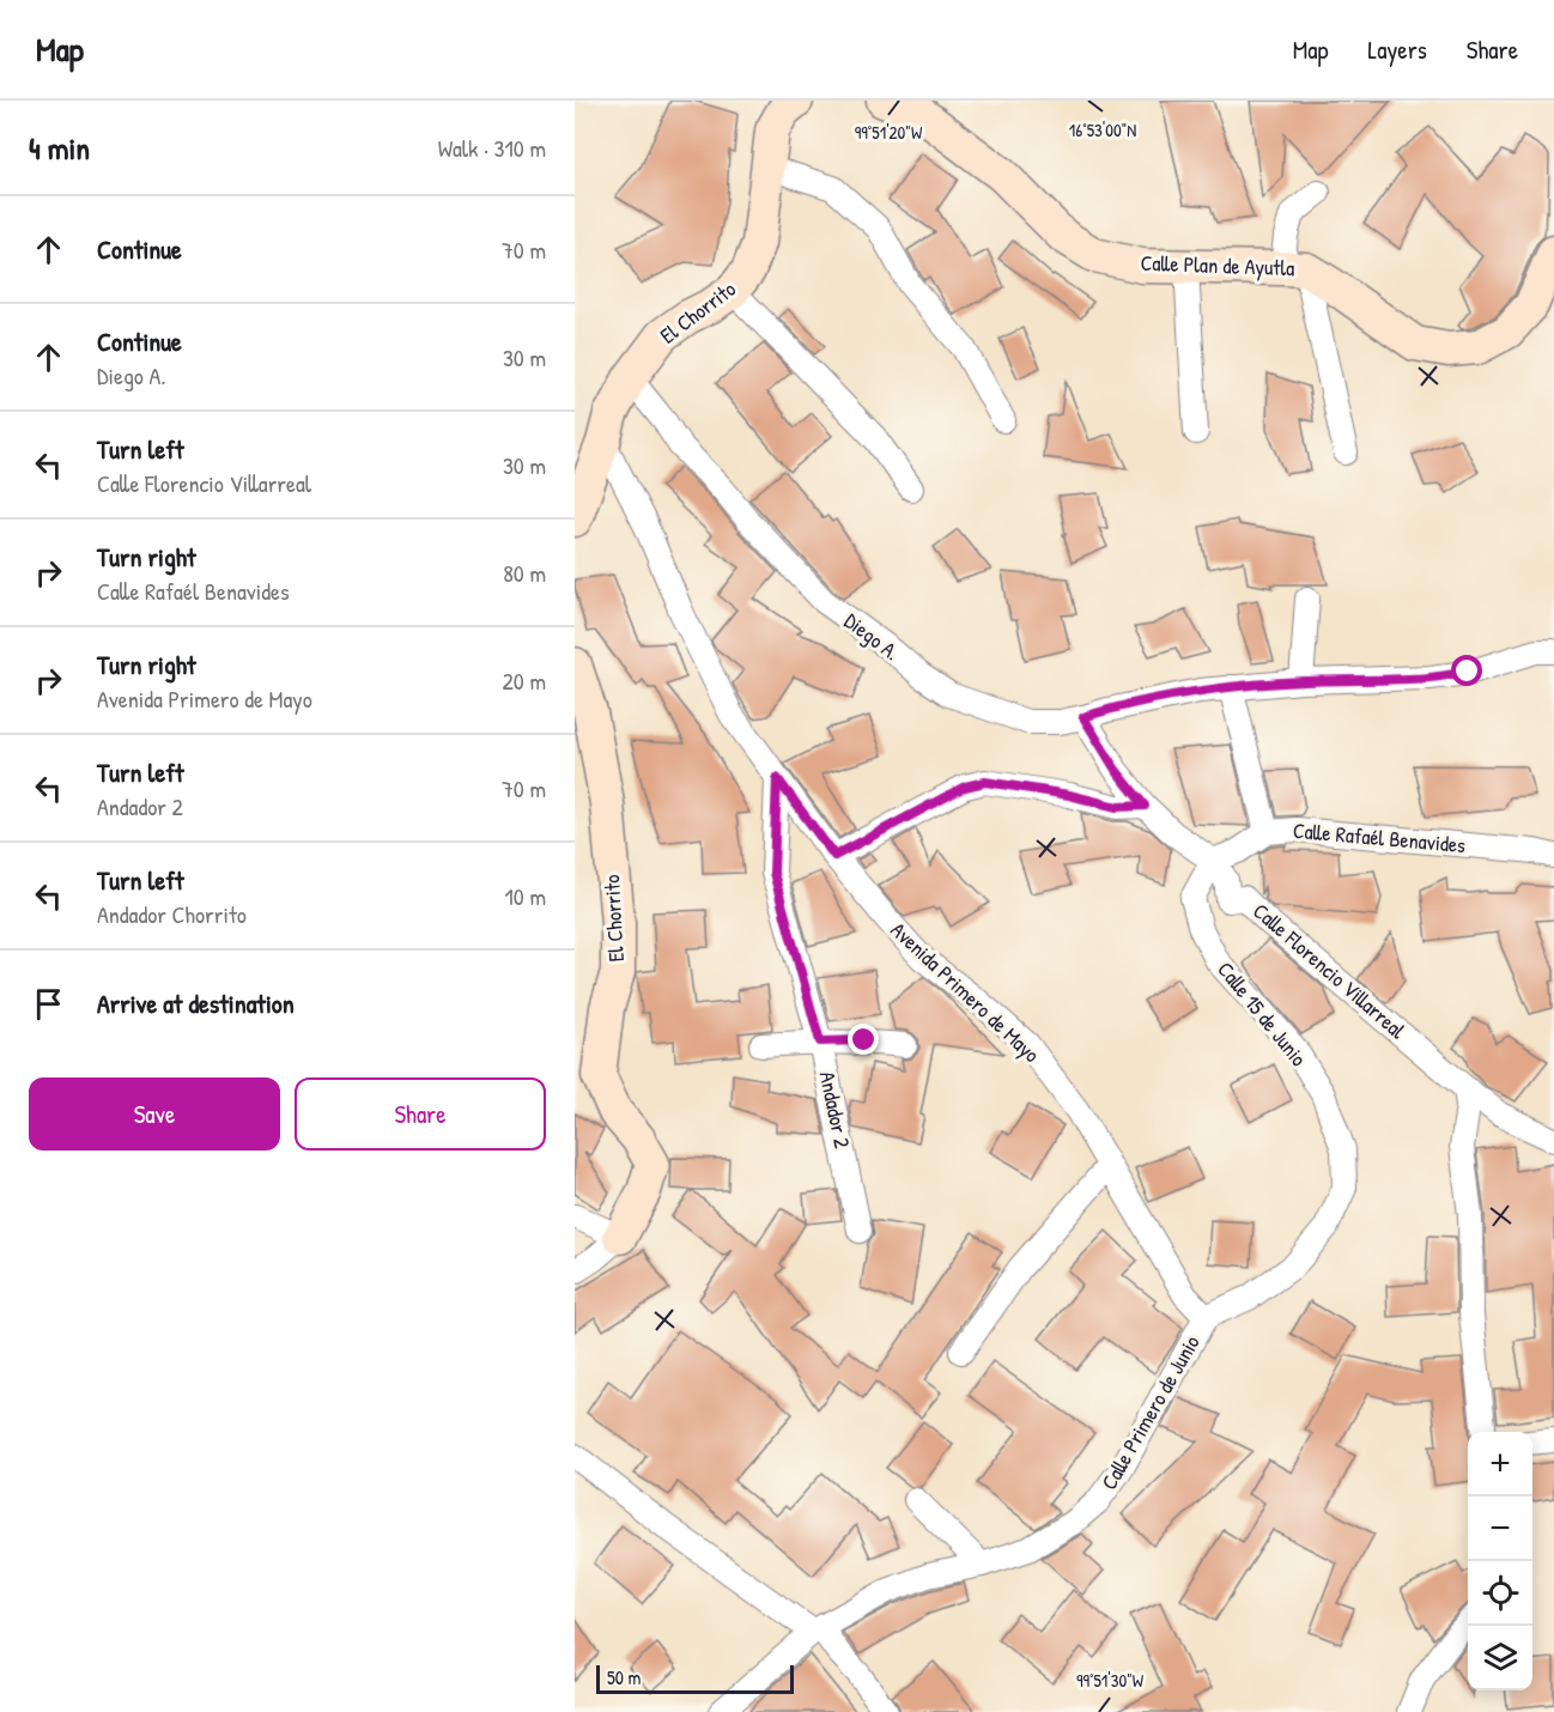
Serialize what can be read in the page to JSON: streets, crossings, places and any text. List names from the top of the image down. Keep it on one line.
{"streets":{"street":["Calle Plan de Ayutla","El Chorrito","Diego A.","Calle Rafaél Benavides","Calle Florencio Villarreal","Avenida Primero de Mayo","Calle 15 de Junio","Andador 2","Calle Primero de Junio"]},"crossings":[["El Chorrito","Diego A."],["El Chorrito","Avenida Primero de Mayo"],["Calle Rafaél Benavides","Calle Florencio Villarreal"],["Calle Rafaél Benavides","Calle 15 de Junio"],["Calle Florencio Villarreal","Calle 15 de Junio"],["Avenida Primero de Mayo","Calle 15 de Junio"],["Avenida Primero de Mayo","Andador 2"],["Avenida Primero de Mayo","Calle Primero de Junio"],["Calle 15 de Junio","Calle Primero de Junio"]],"scale_bar":"50 m","page":{"header":"Map","nav":["Map","Layers","Share"],"heading":["4 min","Walk · 310 m"],"list":[["Continue","70 m"],["Continue","Diego A.","30 m"],["Turn left","Calle Florencio Villarreal","30 m"],["Turn right","Calle Rafaél Benavides","80 m"],["Turn right","Avenida Primero de Mayo","20 m"],["Turn left","Andador 2","70 m"],["Turn left","Andador Chorrito","10 m"],"Arrive at destination"],"buttons":["Save","Share"],"map_buttons":["+","−"],"scale":"50 m"},"coordinates":["16°53'00\"N","99°51'20\"W","99°51'30\"W"]}
